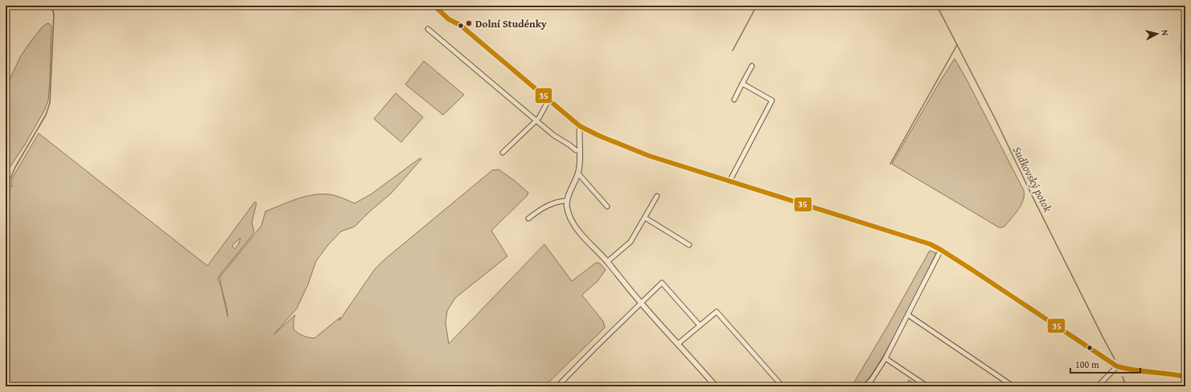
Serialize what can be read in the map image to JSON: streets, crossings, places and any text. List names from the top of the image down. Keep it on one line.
{"water":["Sudkovský potok"],"places":["Dolní Studénky"],"lines":["transit line 35"],"scale_bar":"100 m","north":"right"}
